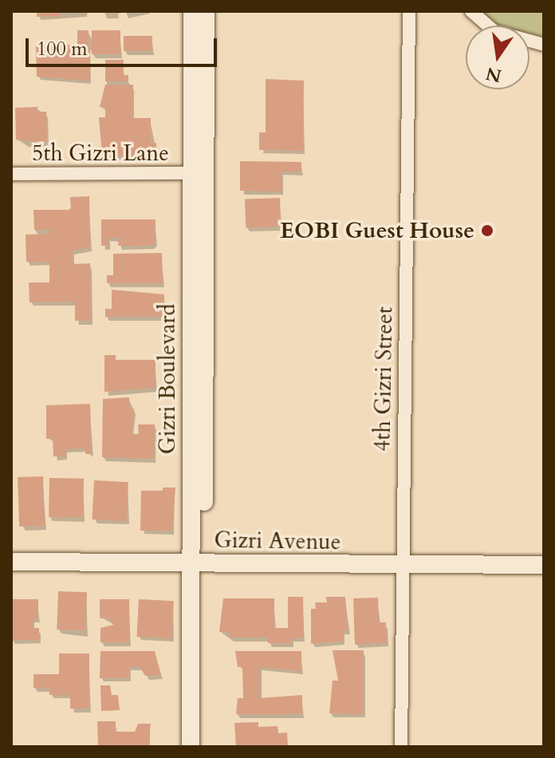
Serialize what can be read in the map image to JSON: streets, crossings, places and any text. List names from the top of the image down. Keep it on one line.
{"streets":{"main road":["Gizri Boulevard","Gizri Avenue"],"street":["5th Gizri Lane","4th Gizri Street"]},"crossings":[["5th Gizri Lane","Gizri Boulevard"],["Gizri Boulevard","Gizri Avenue"],["4th Gizri Street","Gizri Avenue"]],"places":["EOBI Guest House"],"scale_bar":"100 m","north":"bottom"}
